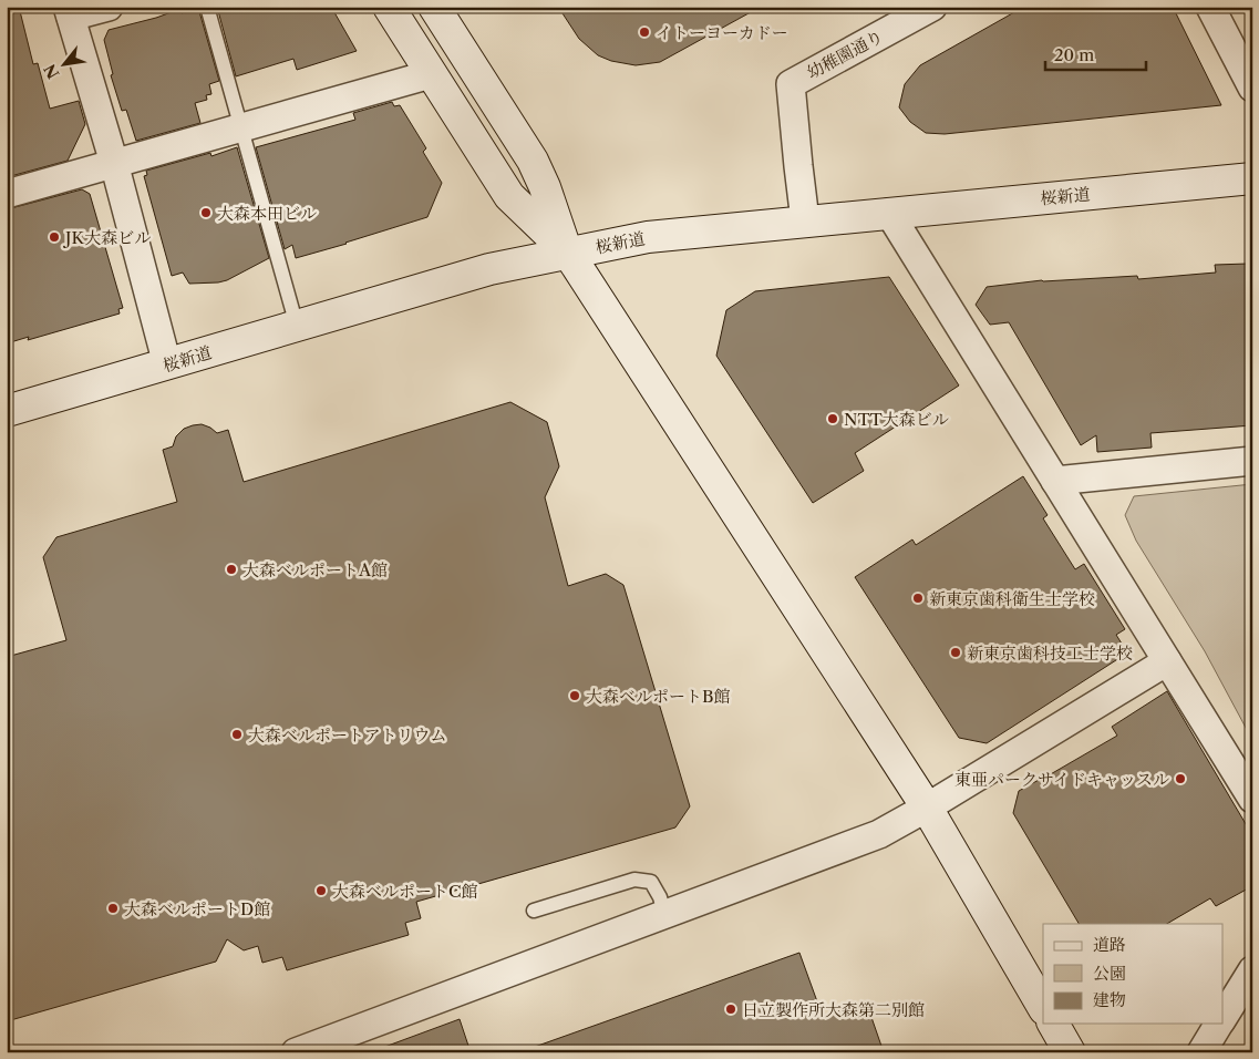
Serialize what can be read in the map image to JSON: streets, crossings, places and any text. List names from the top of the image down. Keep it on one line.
{"streets":{"street":["幼稚園通り","桜新道"]},"crossings":[["幼稚園通り","桜新道"]],"places":["イトーヨーカドー","大森本田ビル","JK大森ビル","NTT大森ビル","大森ベルポートA館","新東京歯科衛生士学校","新東京歯科技工士学校","大森ベルポートB館","大森ベルポートアトリウム","東亜パークサイドキャッスル","大森ベルポートC館","大森ベルポートD館","日立製作所大森第二別館"],"legend":["道路","公園","建物"],"scale_bar":"20 m","north":"bottom left"}
